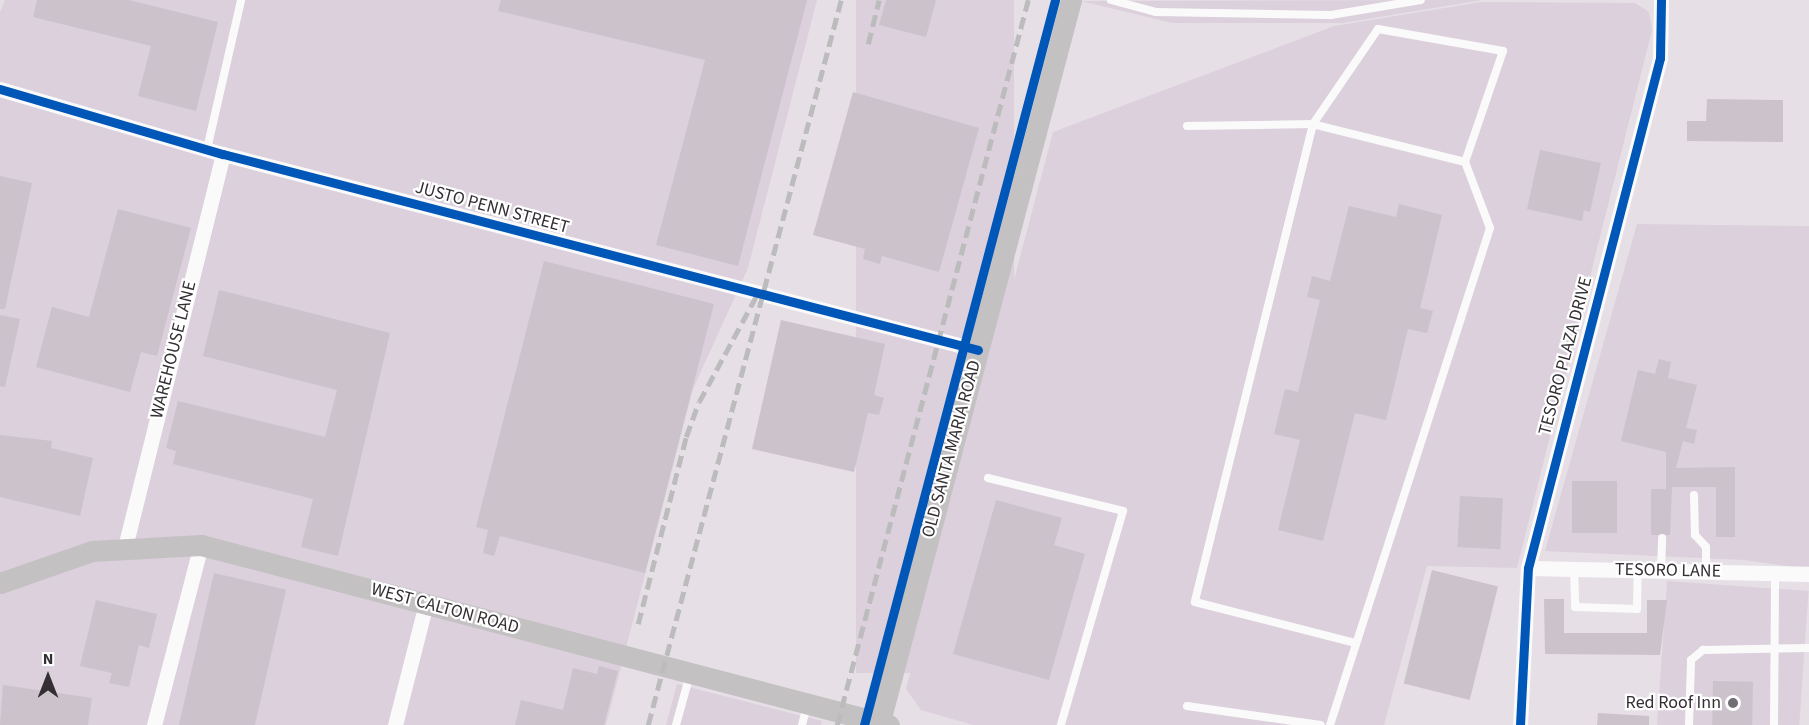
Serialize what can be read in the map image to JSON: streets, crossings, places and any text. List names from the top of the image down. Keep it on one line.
{"streets":{"main road":["OLD SANTA MARIA ROAD","WEST CALTON ROAD"],"street":["JUSTO PENN STREET","WAREHOUSE LANE","TESORO PLAZA DRIVE","TESORO LANE"]},"crossings":[["JUSTO PENN STREET","WAREHOUSE LANE"],["JUSTO PENN STREET","OLD SANTA MARIA ROAD"],["WAREHOUSE LANE","WEST CALTON ROAD"],["TESORO PLAZA DRIVE","TESORO LANE"],["OLD SANTA MARIA ROAD","WEST CALTON ROAD"]],"places":["Red Roof Inn"],"north":"top"}
